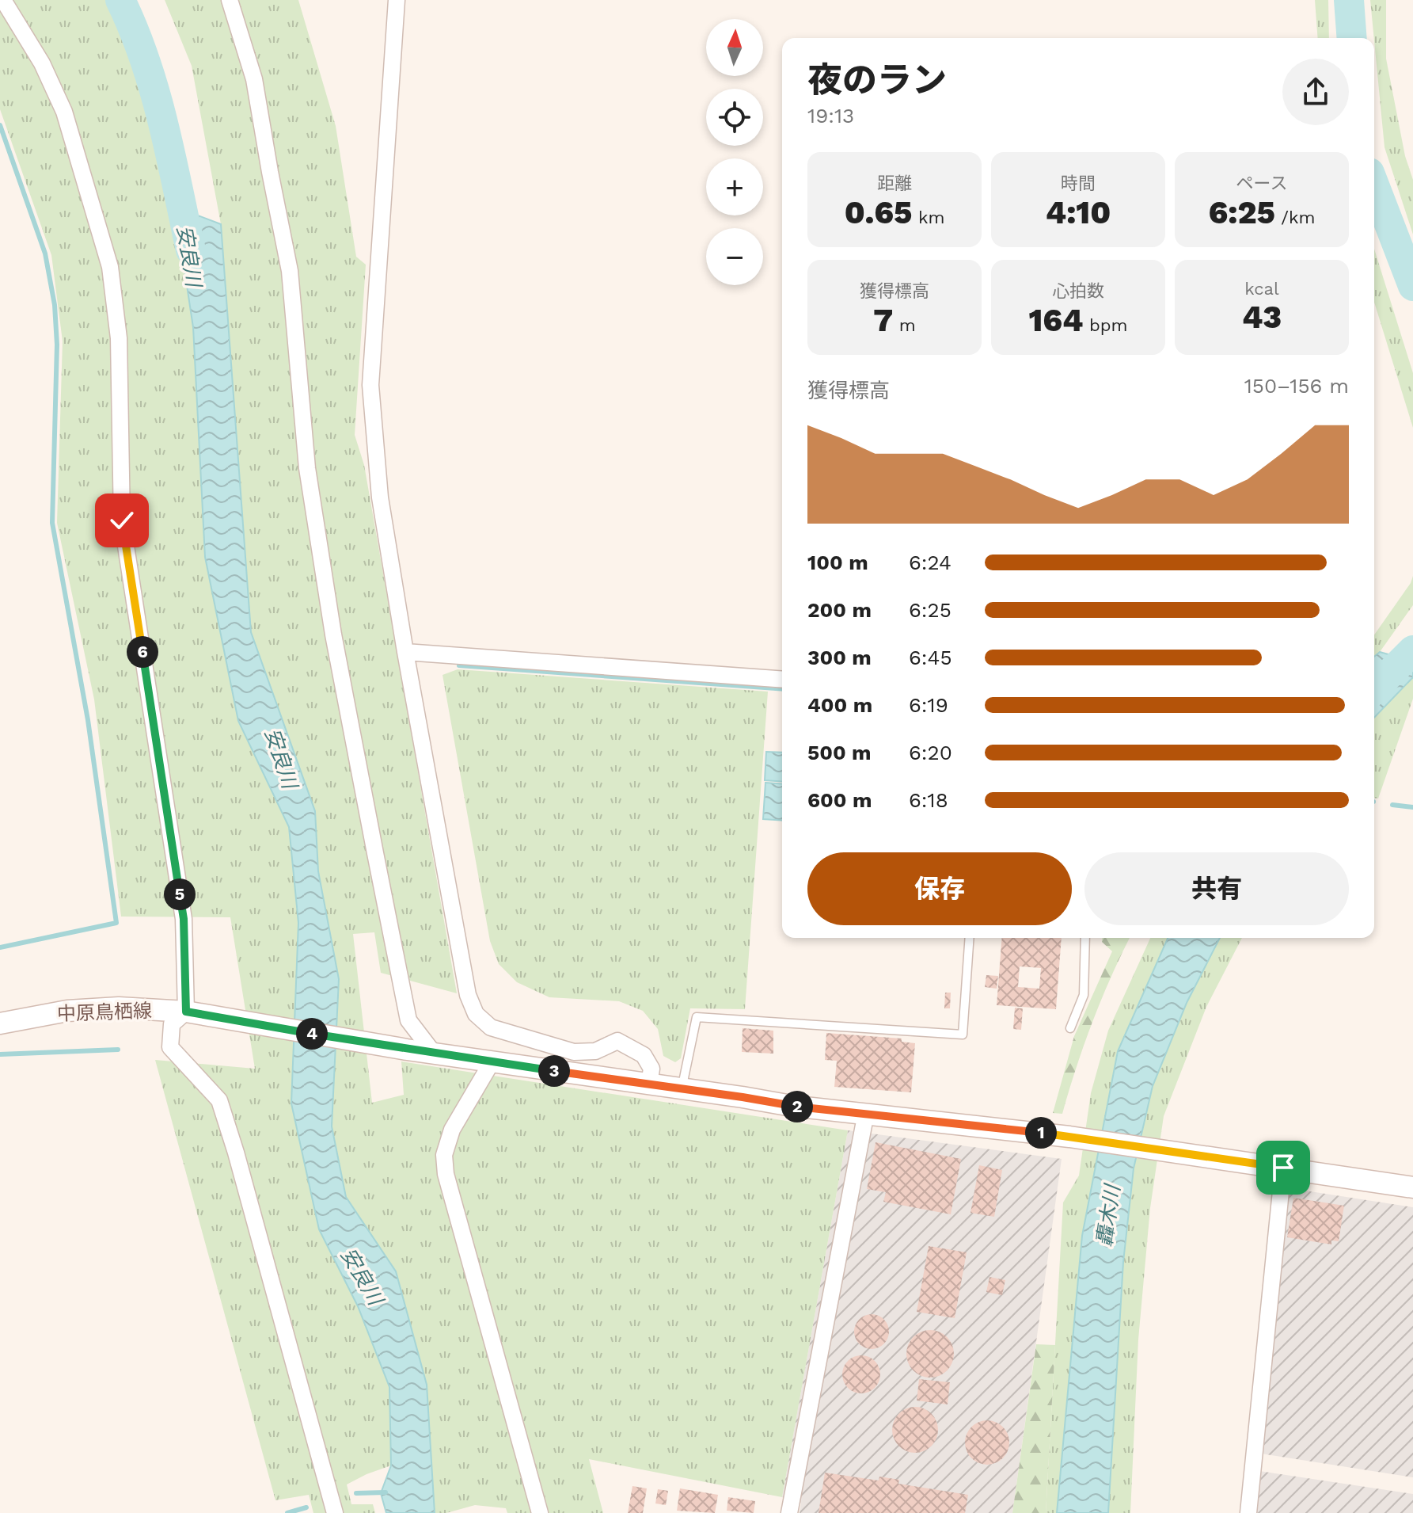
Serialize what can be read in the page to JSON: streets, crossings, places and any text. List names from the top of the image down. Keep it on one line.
{"streets":{"main road":["中原鳥栖線"]},"water":["安良川","轟木川"],"north":"top","page":{"map_buttons":["+","−"],"heading":["夜のラン","19:13"],"stats":[["距離","0.65 km"],["時間","4:10"],["ペース","6:25 /km"],["獲得標高","7 m"],["心拍数","164 bpm"],["kcal","43"]],"chart":["獲得標高","150–156 m"],"list":[{"name":"100 m","note":"6:24"},{"name":"200 m","note":"6:25"},{"name":"300 m","note":"6:45"},{"name":"400 m","note":"6:19"},{"name":"500 m","note":"6:20"},{"name":"600 m","note":"6:18"}],"pins":["6","5","4","3","2","1"],"buttons":["保存","共有"]}}
